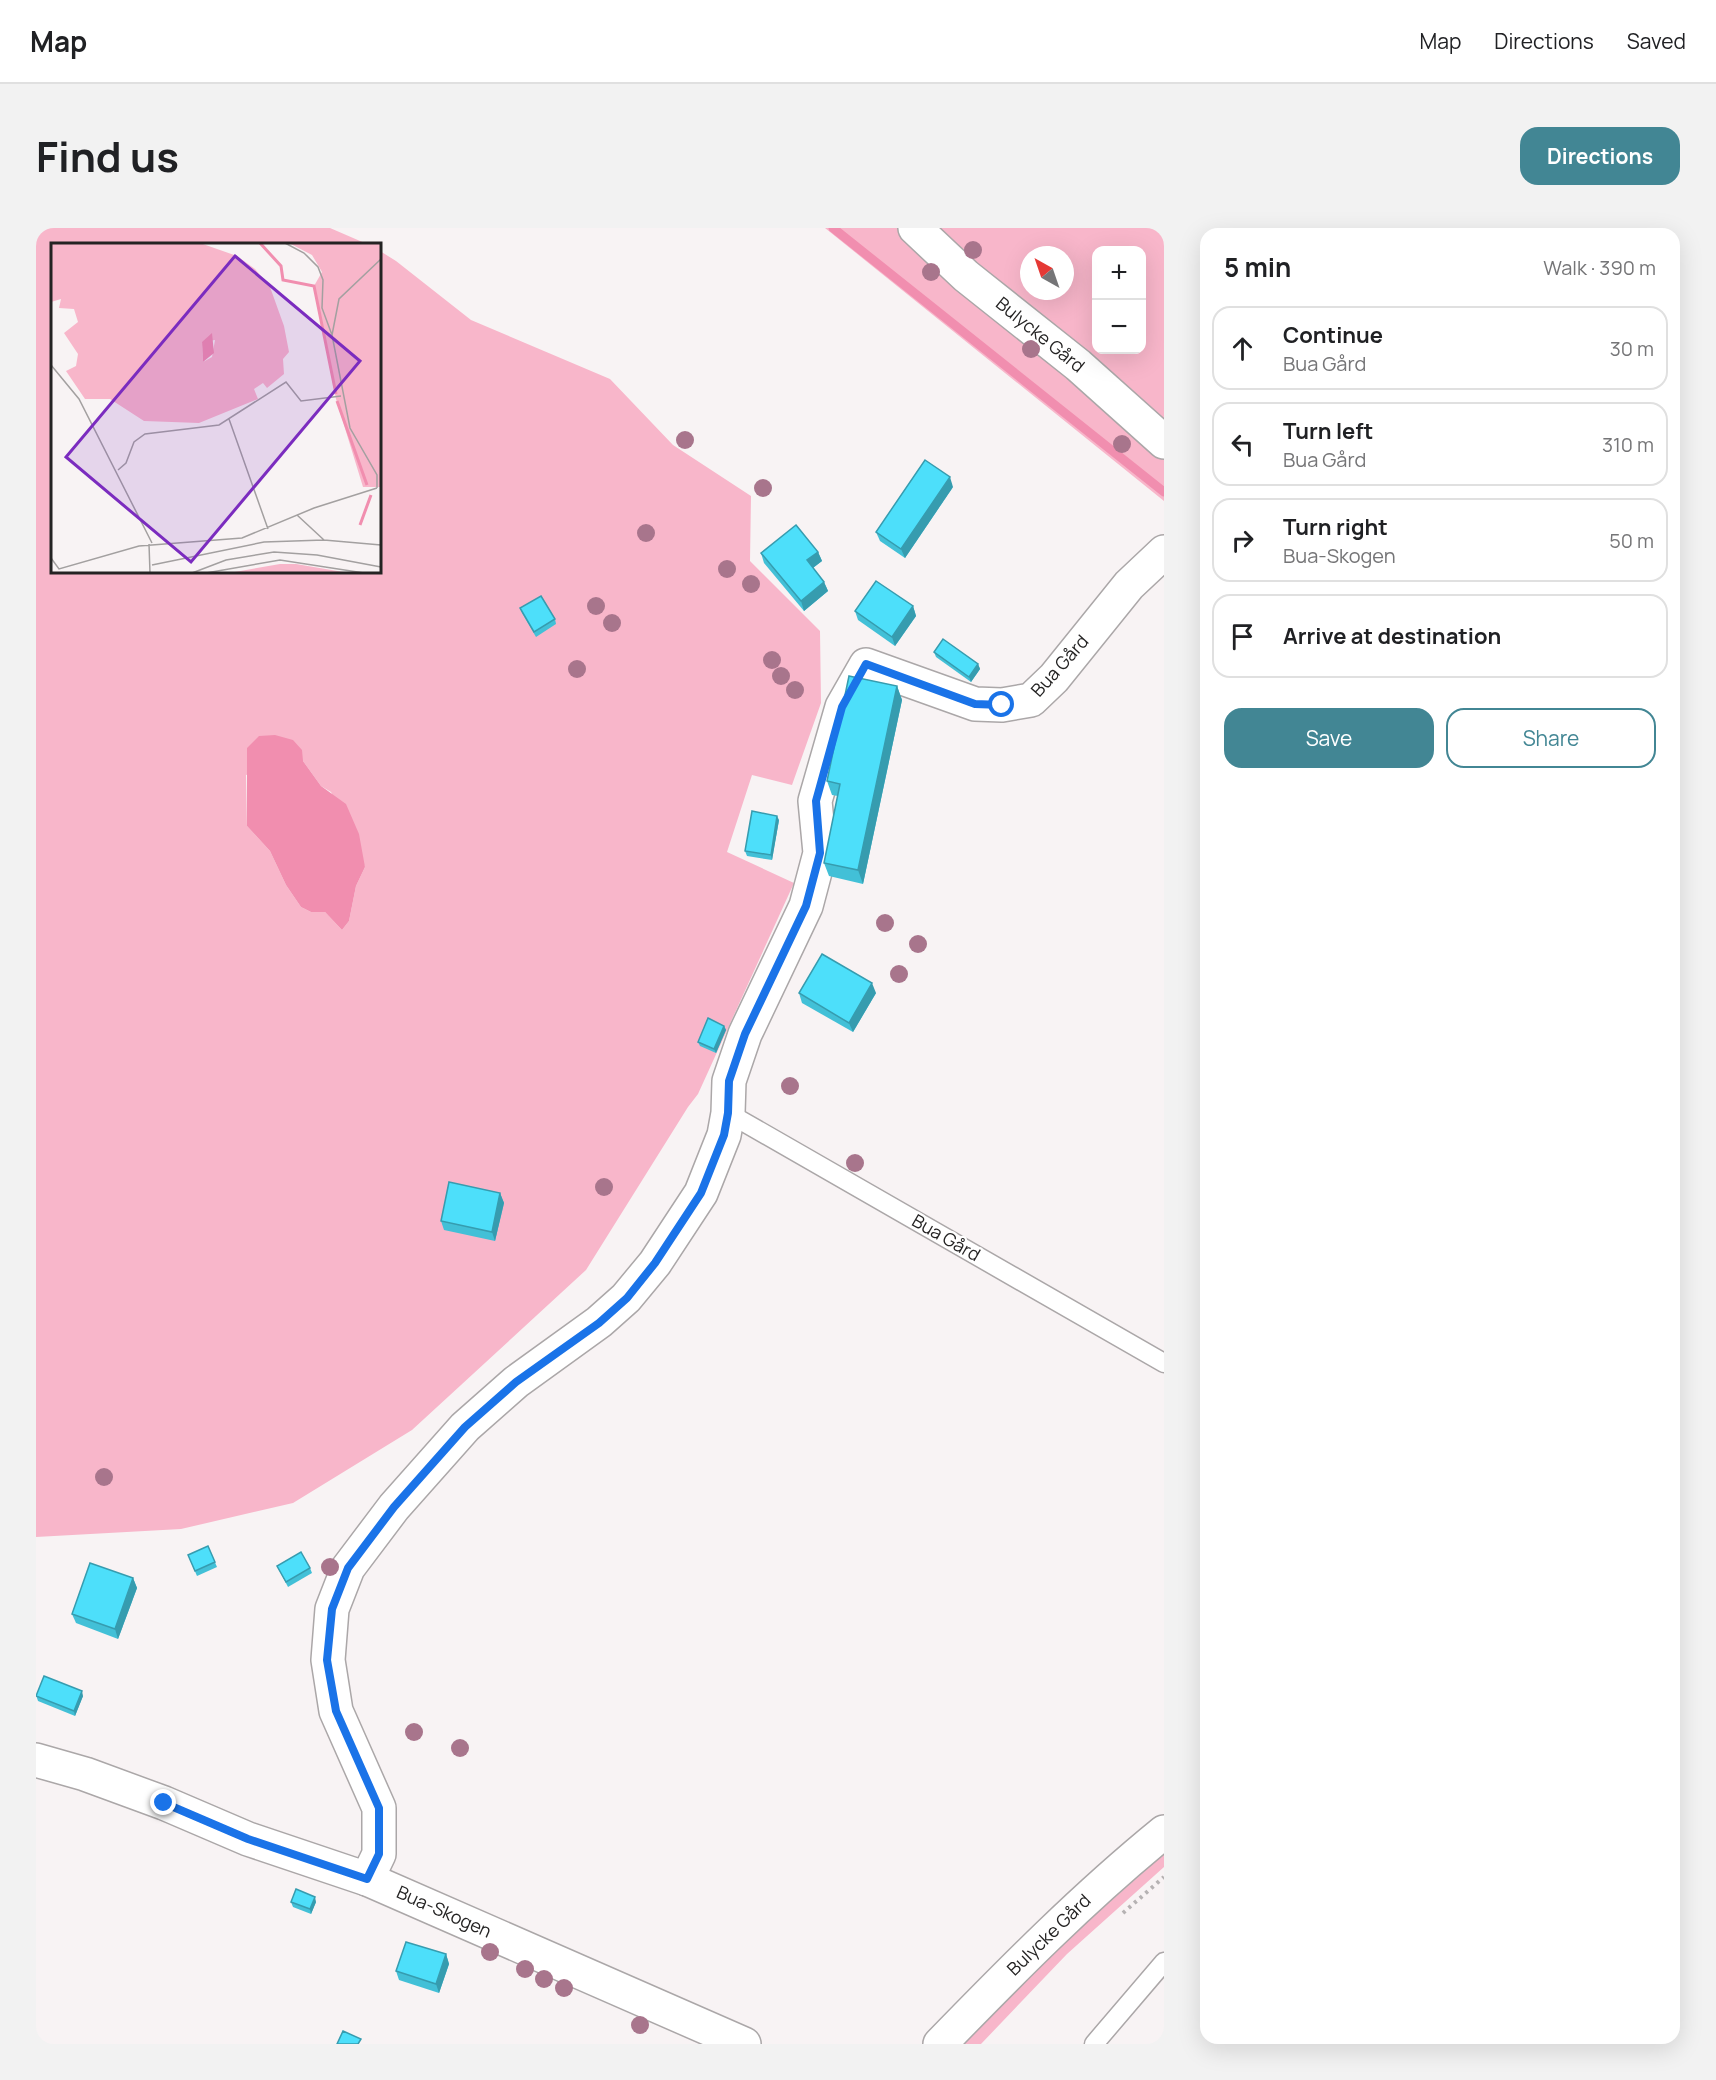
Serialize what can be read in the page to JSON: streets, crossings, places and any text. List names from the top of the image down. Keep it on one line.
{"streets":{"street":["Bulycke Gård","Bua Gård","Bua-Skogen"]},"crossings":[["Bua Gård","Bua-Skogen"]],"north":"top left","page":{"header":"Map","nav":["Map","Directions","Saved"],"title":"Find us","buttons":["Directions",["Save","Share"]],"heading":["5 min","Walk · 390 m"],"map_buttons":["+","−"],"list":[["Continue","Bua Gård","30 m"],["Turn left","Bua Gård","310 m"],["Turn right","Bua-Skogen","50 m"],"Arrive at destination"]}}
